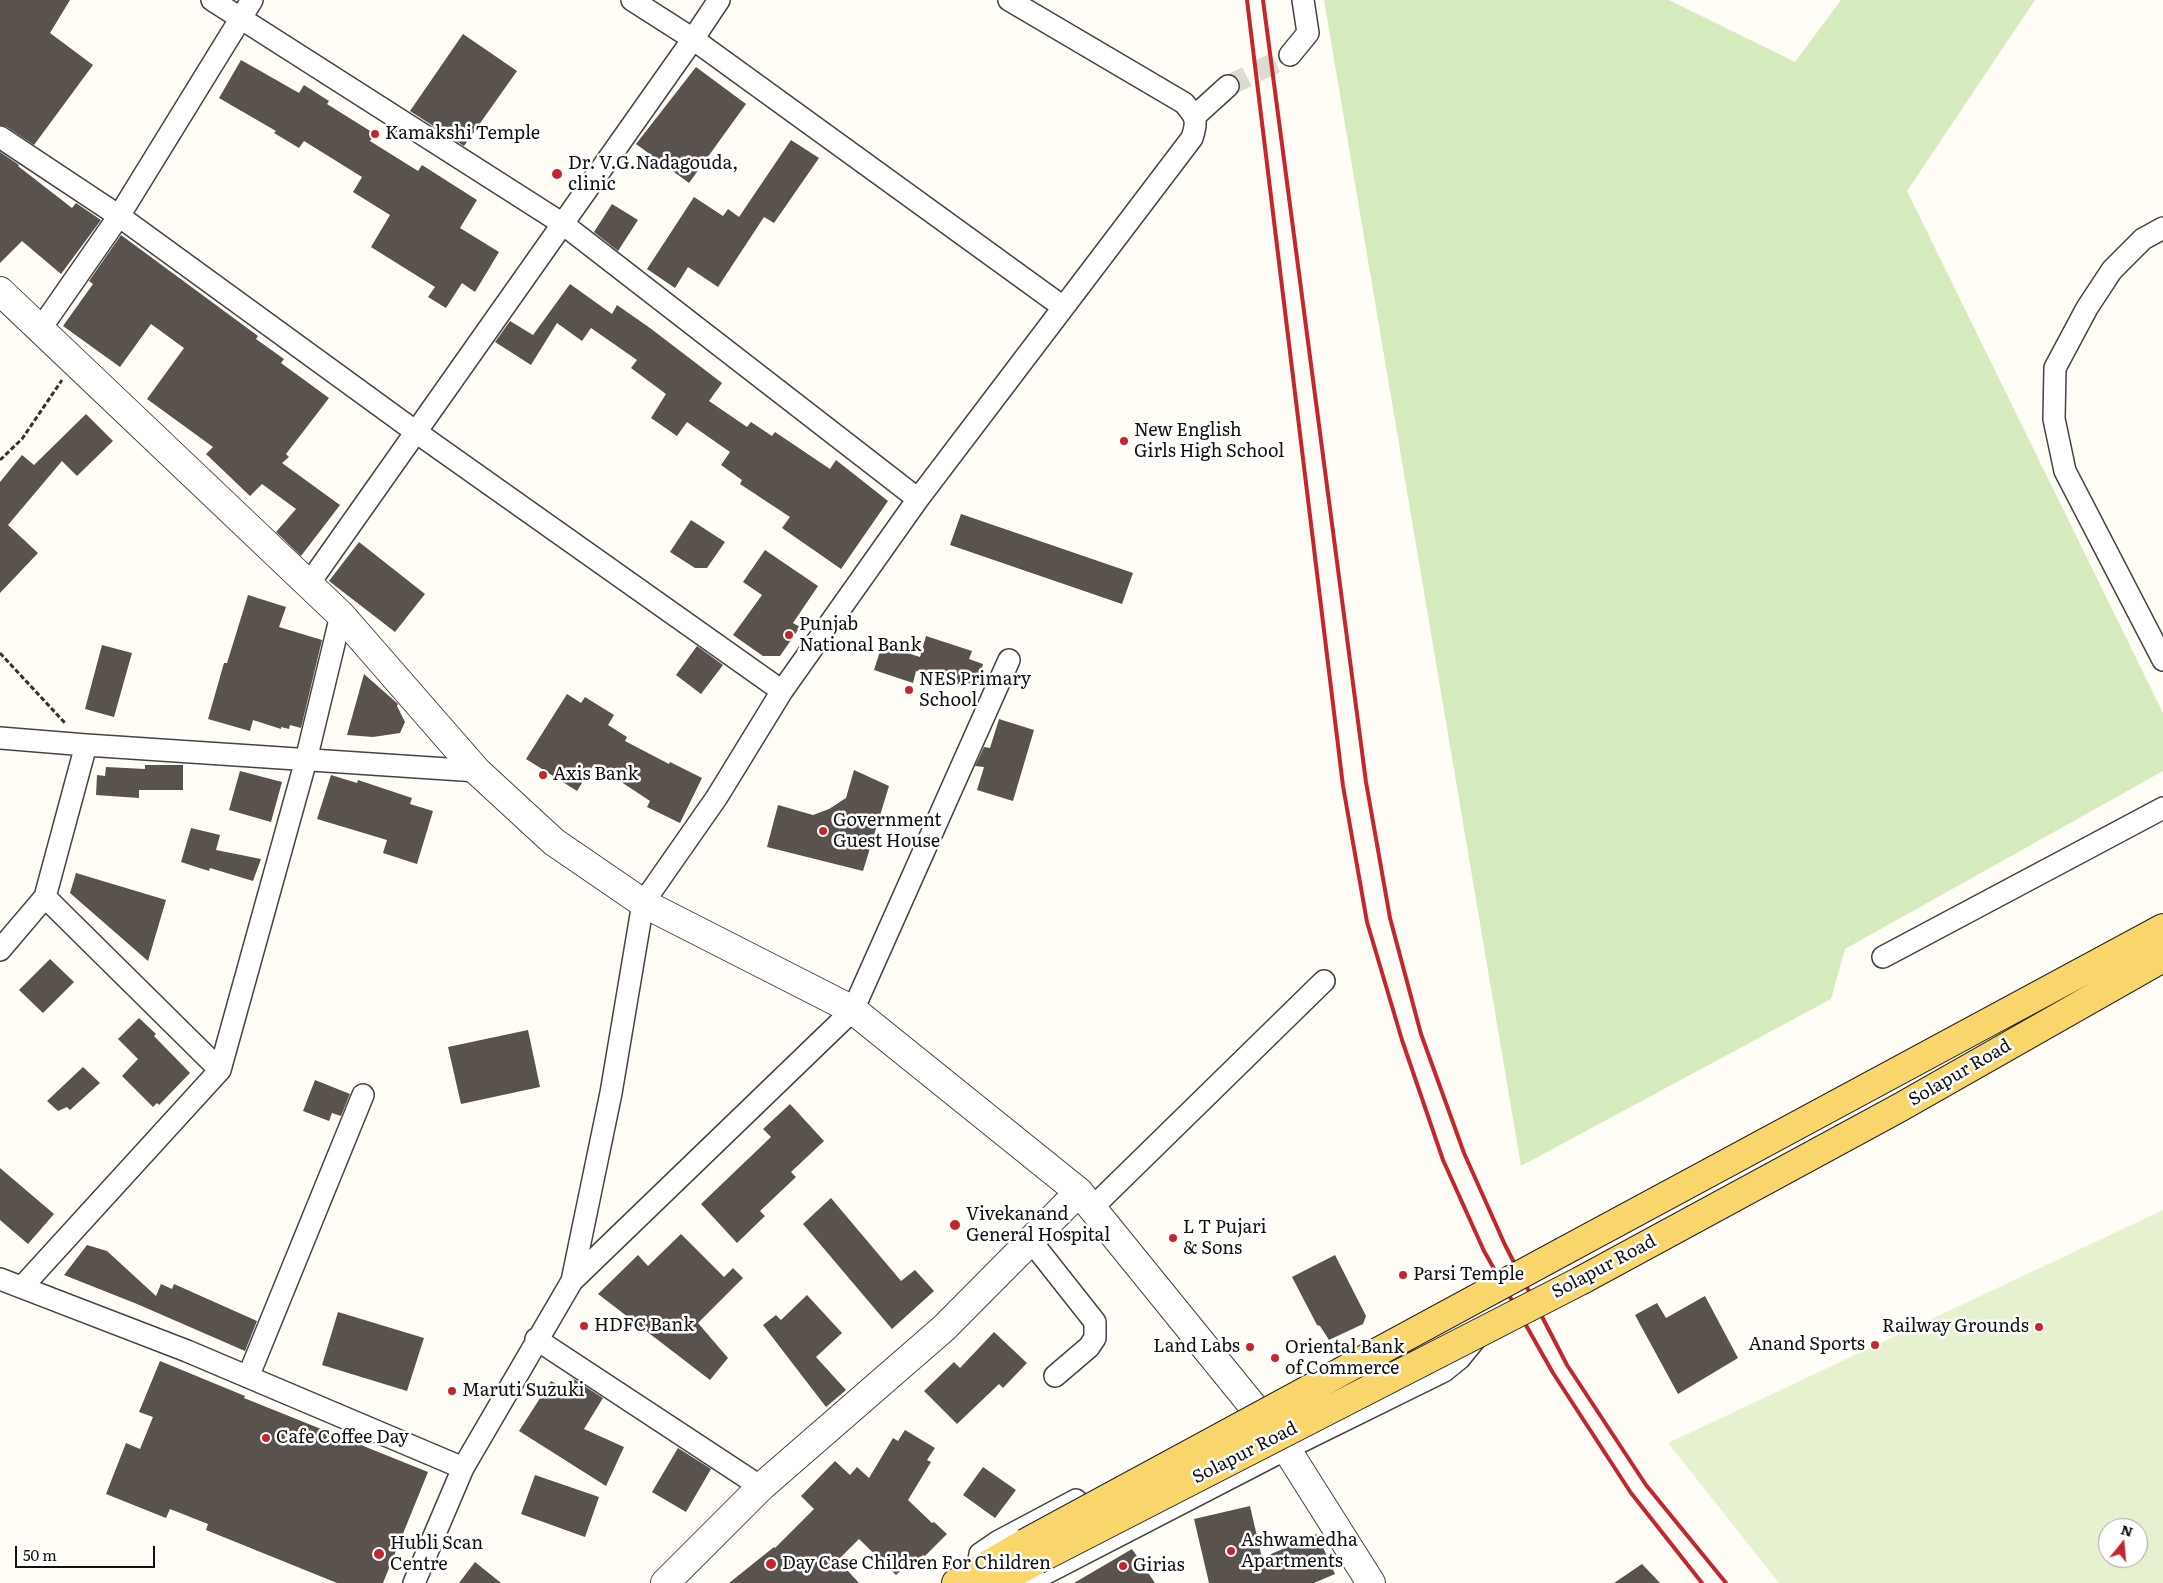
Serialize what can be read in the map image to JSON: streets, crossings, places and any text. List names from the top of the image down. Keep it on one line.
{"streets":{"main road":["Solapur Road"]},"places":["Kamakshi Temple","Dr. V.G.Nadagouda, clinic","New English Girls High School","Punjab National Bank","NES Primary School","Axis Bank","Government Guest House","Vivekanand General Hospital","L T Pujari & Sons","Parsi Temple","HDFC Bank","Railway Grounds","Anand Sports","Land Labs","Oriental Bank of Commerce","Maruti Suzuki","Cafe Coffee Day","Ashwamedha Apartments","Hubli Scan Centre","Day Case Children For Children","Girias"],"scale_bar":"50 m","north":"top"}
